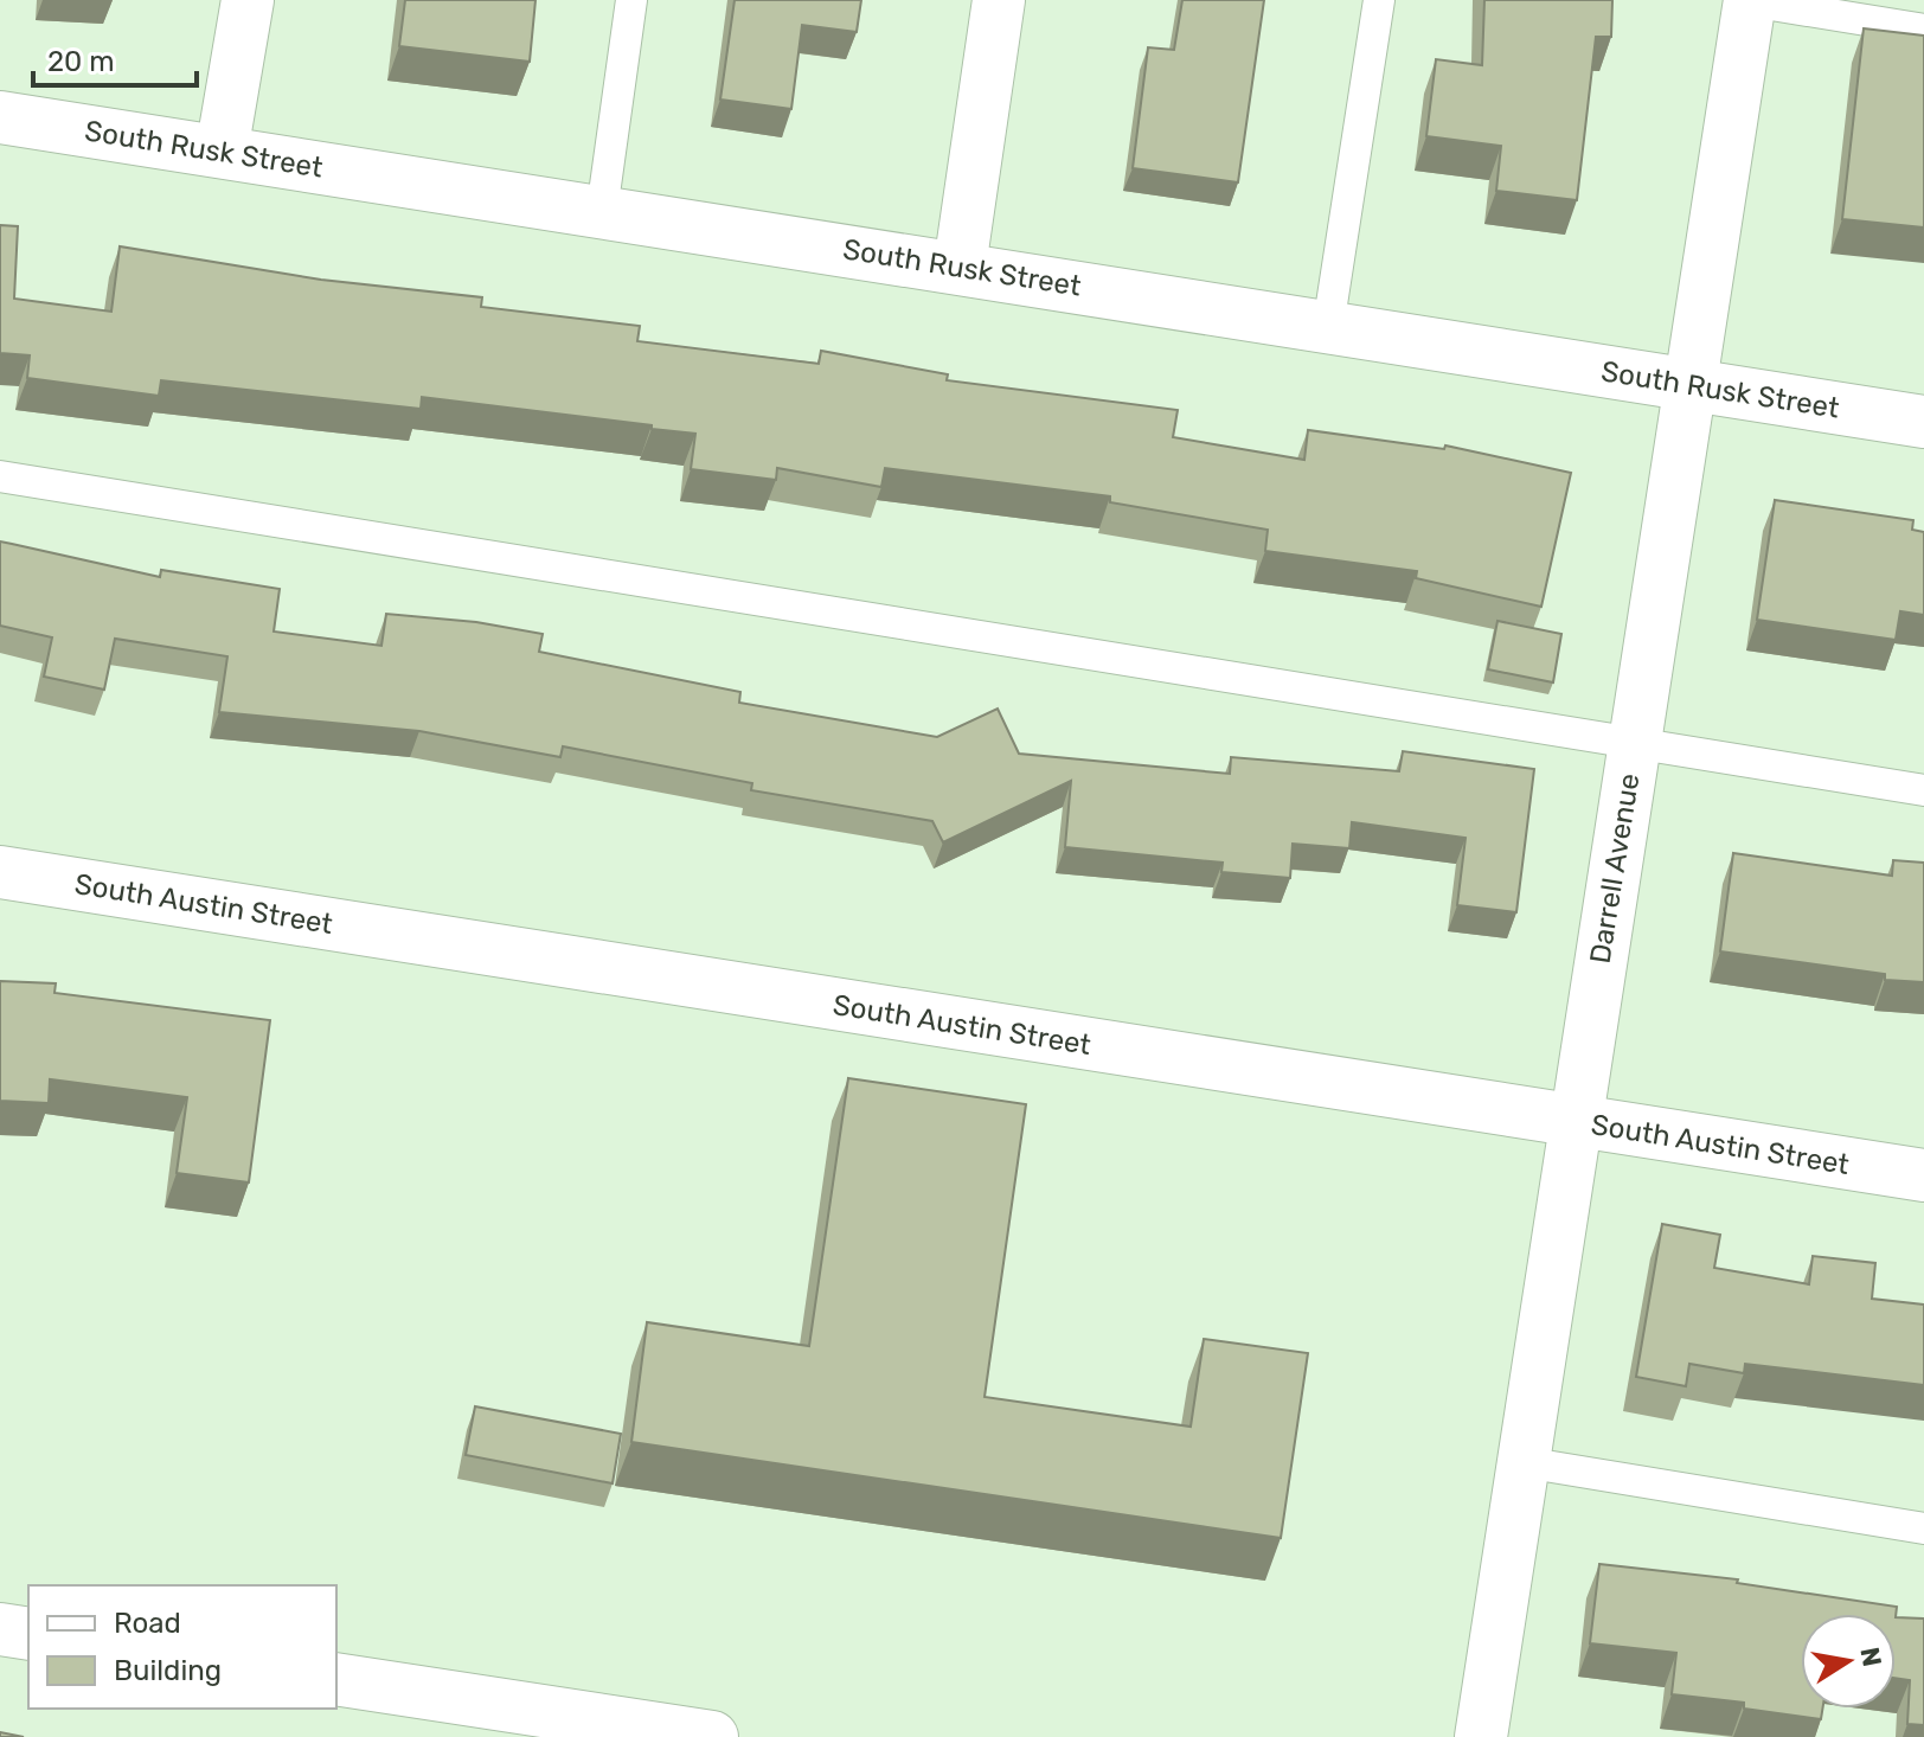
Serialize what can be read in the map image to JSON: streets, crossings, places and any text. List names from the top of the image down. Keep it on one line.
{"streets":{"street":["South Rusk Street","Darrell Avenue","South Austin Street"]},"crossings":[["South Rusk Street","Darrell Avenue"],["Darrell Avenue","South Austin Street"]],"legend":["Road","Building"],"scale_bar":"20 m","north":"right"}
